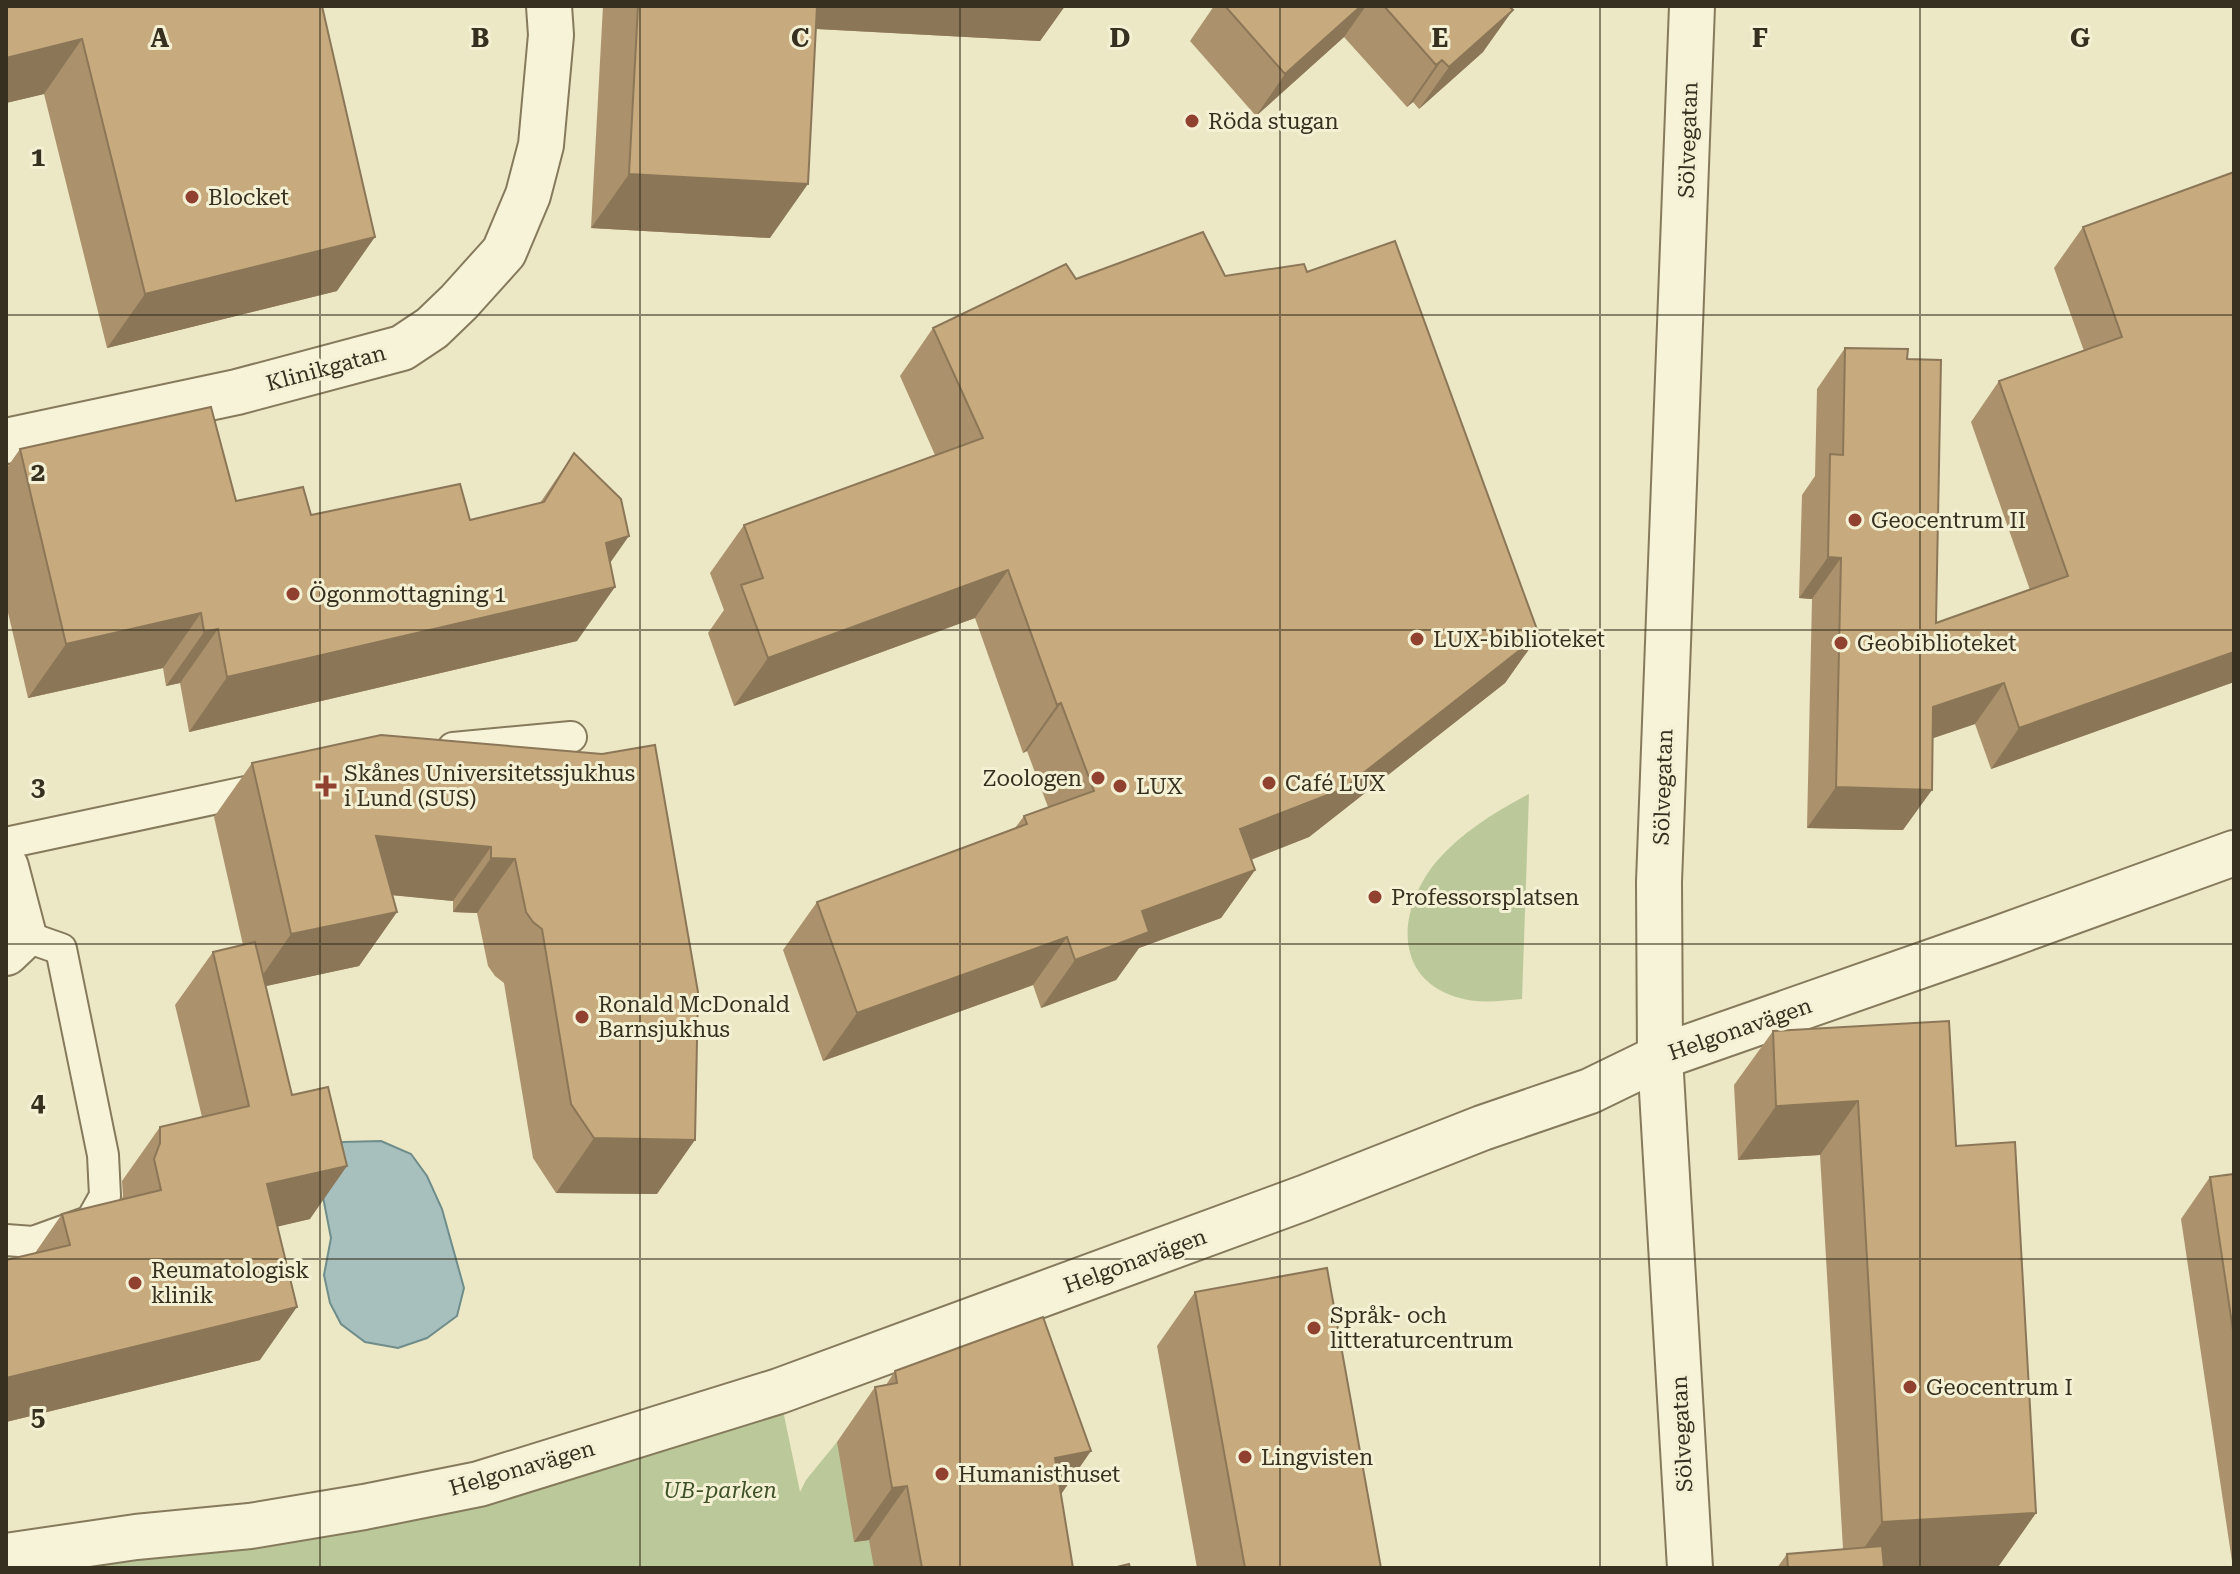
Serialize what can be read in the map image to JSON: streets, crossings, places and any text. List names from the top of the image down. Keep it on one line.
{"streets":{"street":["Sölvegatan","Klinikgatan","Helgonavägen"]},"crossings":[["Sölvegatan","Helgonavägen"]],"parks":["UB-parken"],"places":{"other":["Röda stugan","Blocket","Geocentrum II","Ögonmottagning 1","LUX-biblioteket","Geobiblioteket","Zoologen","Café LUX","LUX","Professorsplatsen","Ronald McDonald Barnsjukhus","Reumatologisk klinik","Språk- och litteraturcentrum","Geocentrum I","Lingvisten","Humanisthuset"],"health":["Skånes Universitetssjukhus i Lund (SUS)"]},"grid":{"columns":["A","B","C","D","E","F","G"],"rows":["1","2","3","4","5"]}}
